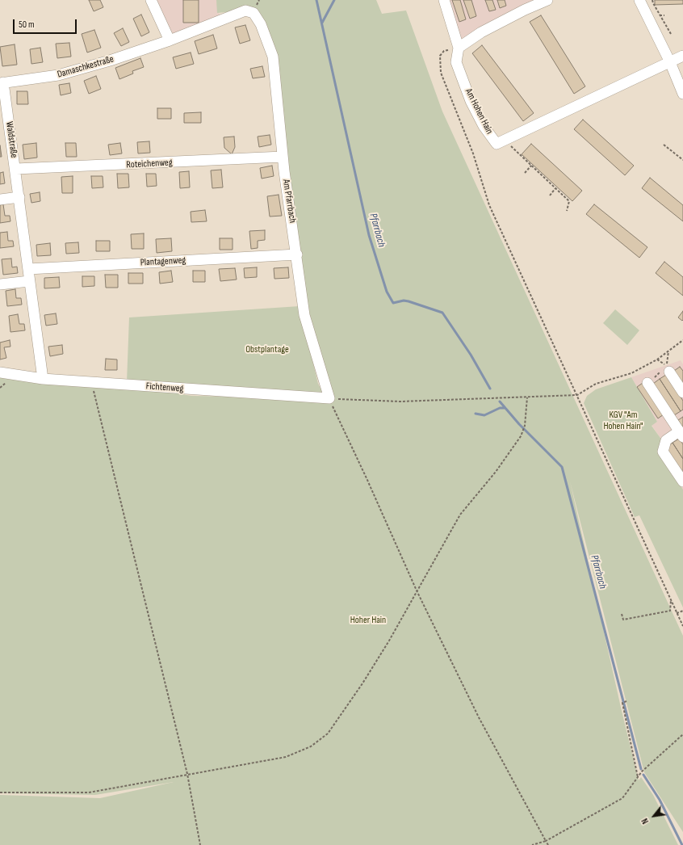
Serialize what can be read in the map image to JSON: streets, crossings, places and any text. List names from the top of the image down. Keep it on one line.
{"streets":{"street":["Damaschkestraße","Am Hohen Hain","Waldstraße","Roteichenweg","Am Pfarrbach","Plantagenweg","Fichtenweg"]},"crossings":[["Damaschkestraße","Waldstraße"],["Damaschkestraße","Am Pfarrbach"],["Waldstraße","Roteichenweg"],["Waldstraße","Plantagenweg"],["Waldstraße","Fichtenweg"],["Roteichenweg","Am Pfarrbach"],["Am Pfarrbach","Plantagenweg"],["Am Pfarrbach","Fichtenweg"]],"water":["Pfarrbach"],"parks":["Obstplantage","KGV \"Am Hohen Hain\"","Hoher Hain"],"scale_bar":"50 m","north":"bottom left"}
